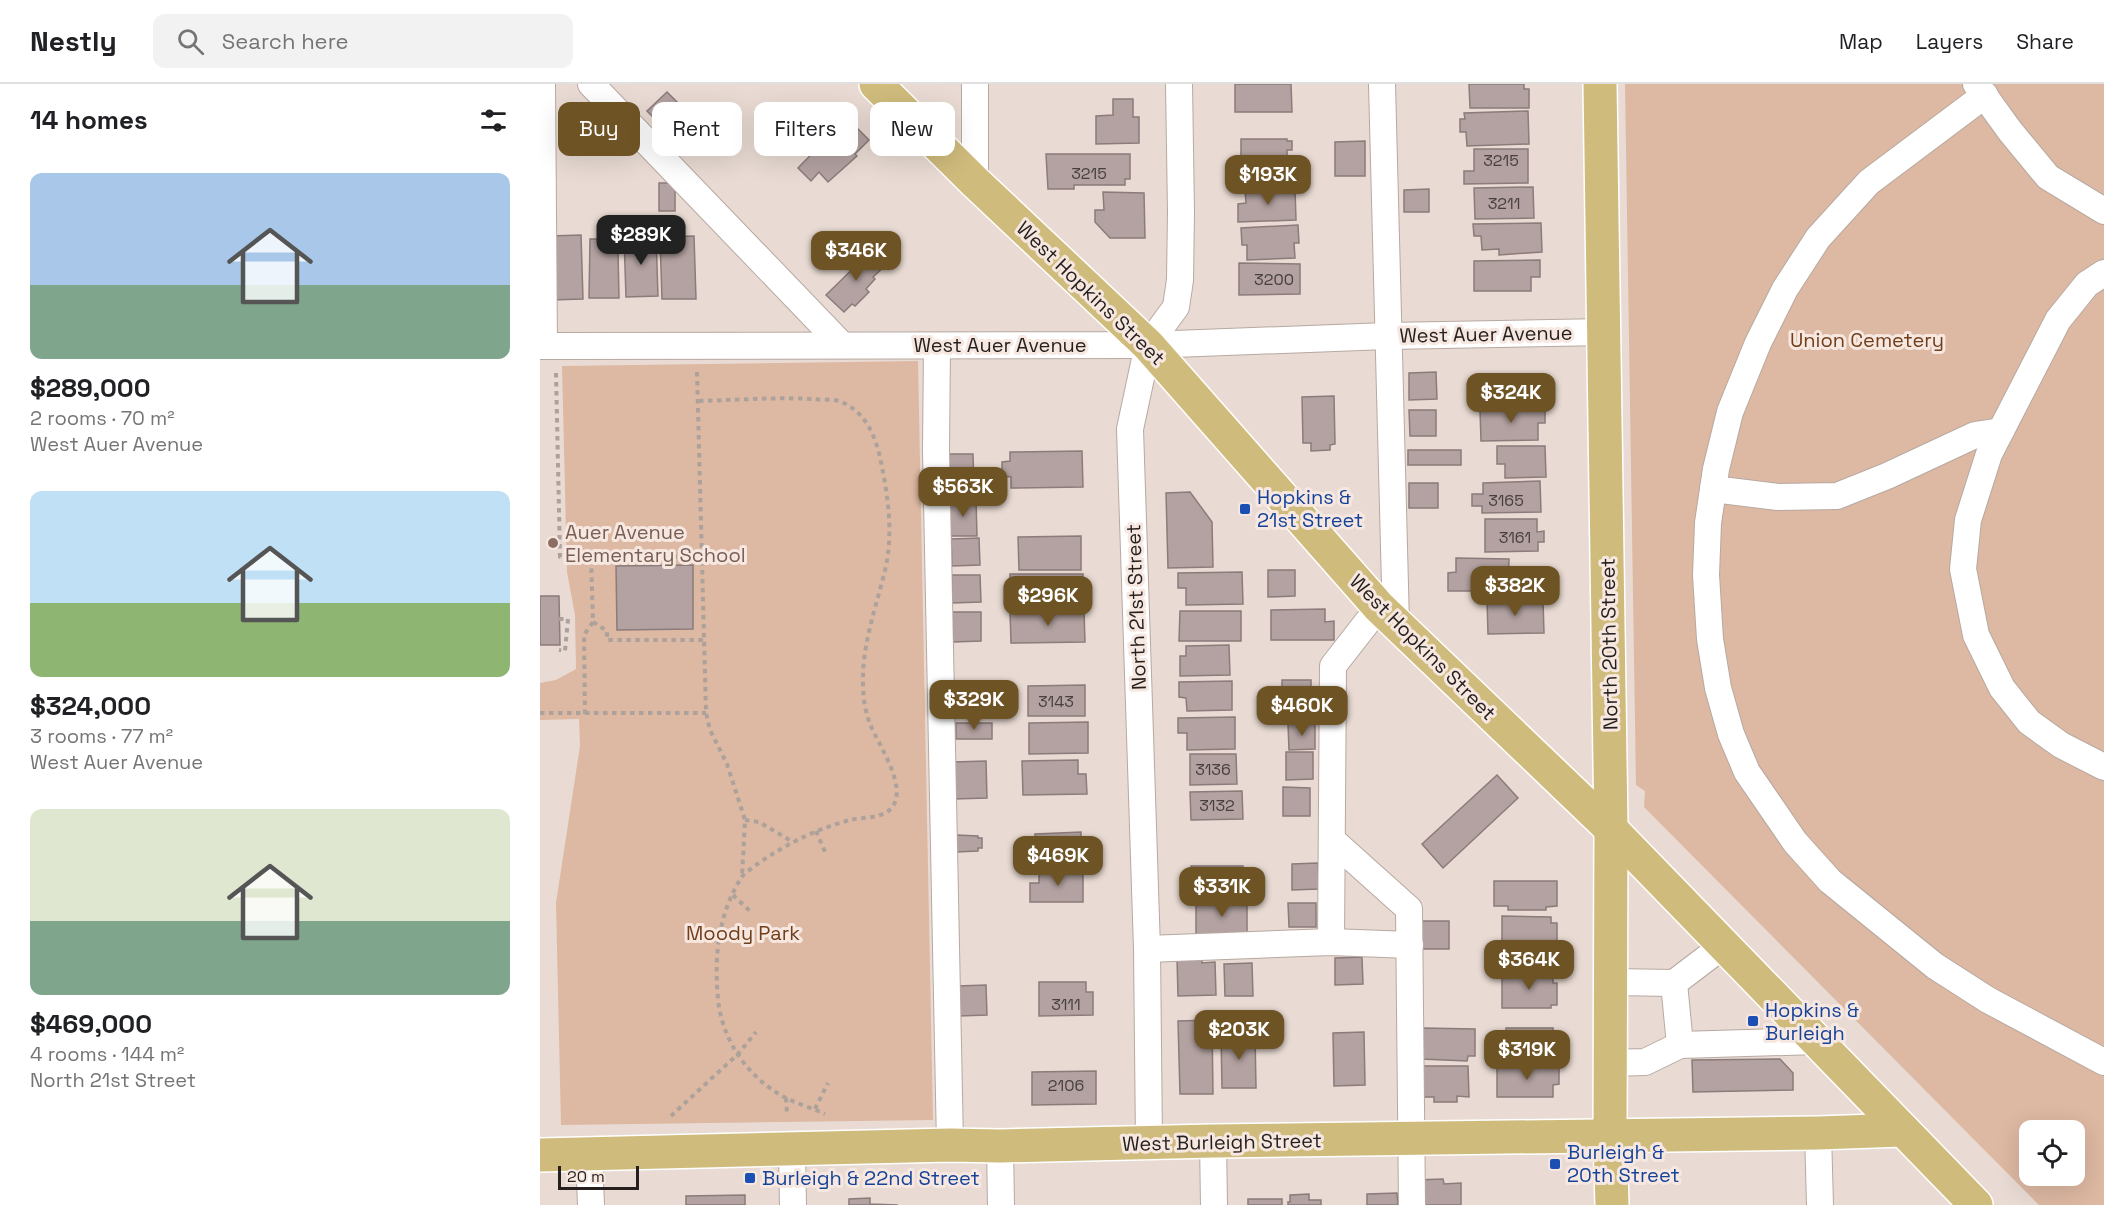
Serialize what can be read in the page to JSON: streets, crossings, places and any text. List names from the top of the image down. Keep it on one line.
{"streets":{"main road":["West Hopkins Street","North 20th Street","West Burleigh Street"],"street":["West Auer Avenue","North 21st Street"]},"crossings":[["West Hopkins Street","West Auer Avenue"],["West Hopkins Street","North 21st Street"],["West Hopkins Street","North 20th Street"],["West Hopkins Street","West Burleigh Street"],["West Auer Avenue","North 21st Street"],["West Auer Avenue","North 20th Street"],["North 21st Street","West Burleigh Street"],["North 20th Street","West Burleigh Street"]],"parks":["Union Cemetery","Moody Park"],"places":{"transit":["Hopkins & 21st Street","Hopkins & Burleigh","Burleigh & 20th Street","Burleigh & 22nd Street"],"other":["Auer Avenue Elementary School"]},"house_numbers":["3215","3215","3211","3200","3165","3161","3143","3136","3132","3111","2106"],"scale_bar":"20 m","page":{"header":"Nestly","search":"Search here","nav":["Map","Layers","Share"],"heading":"14 homes","chip":["Buy","Rent","Filters","New"],"price":["$193K","$289K","$346K","$324K","$563K","$382K","$296K","$329K","$460K","$469K","$331K","$364K","$203K","$319K"],"list":[{"name":"$289,000","note":"2 rooms · 70 m² · West Auer Avenue"},{"name":"$324,000","note":"3 rooms · 77 m² · West Auer Avenue"},{"name":"$469,000","note":"4 rooms · 144 m² · North 21st Street"}],"scale":"20 m"}}
